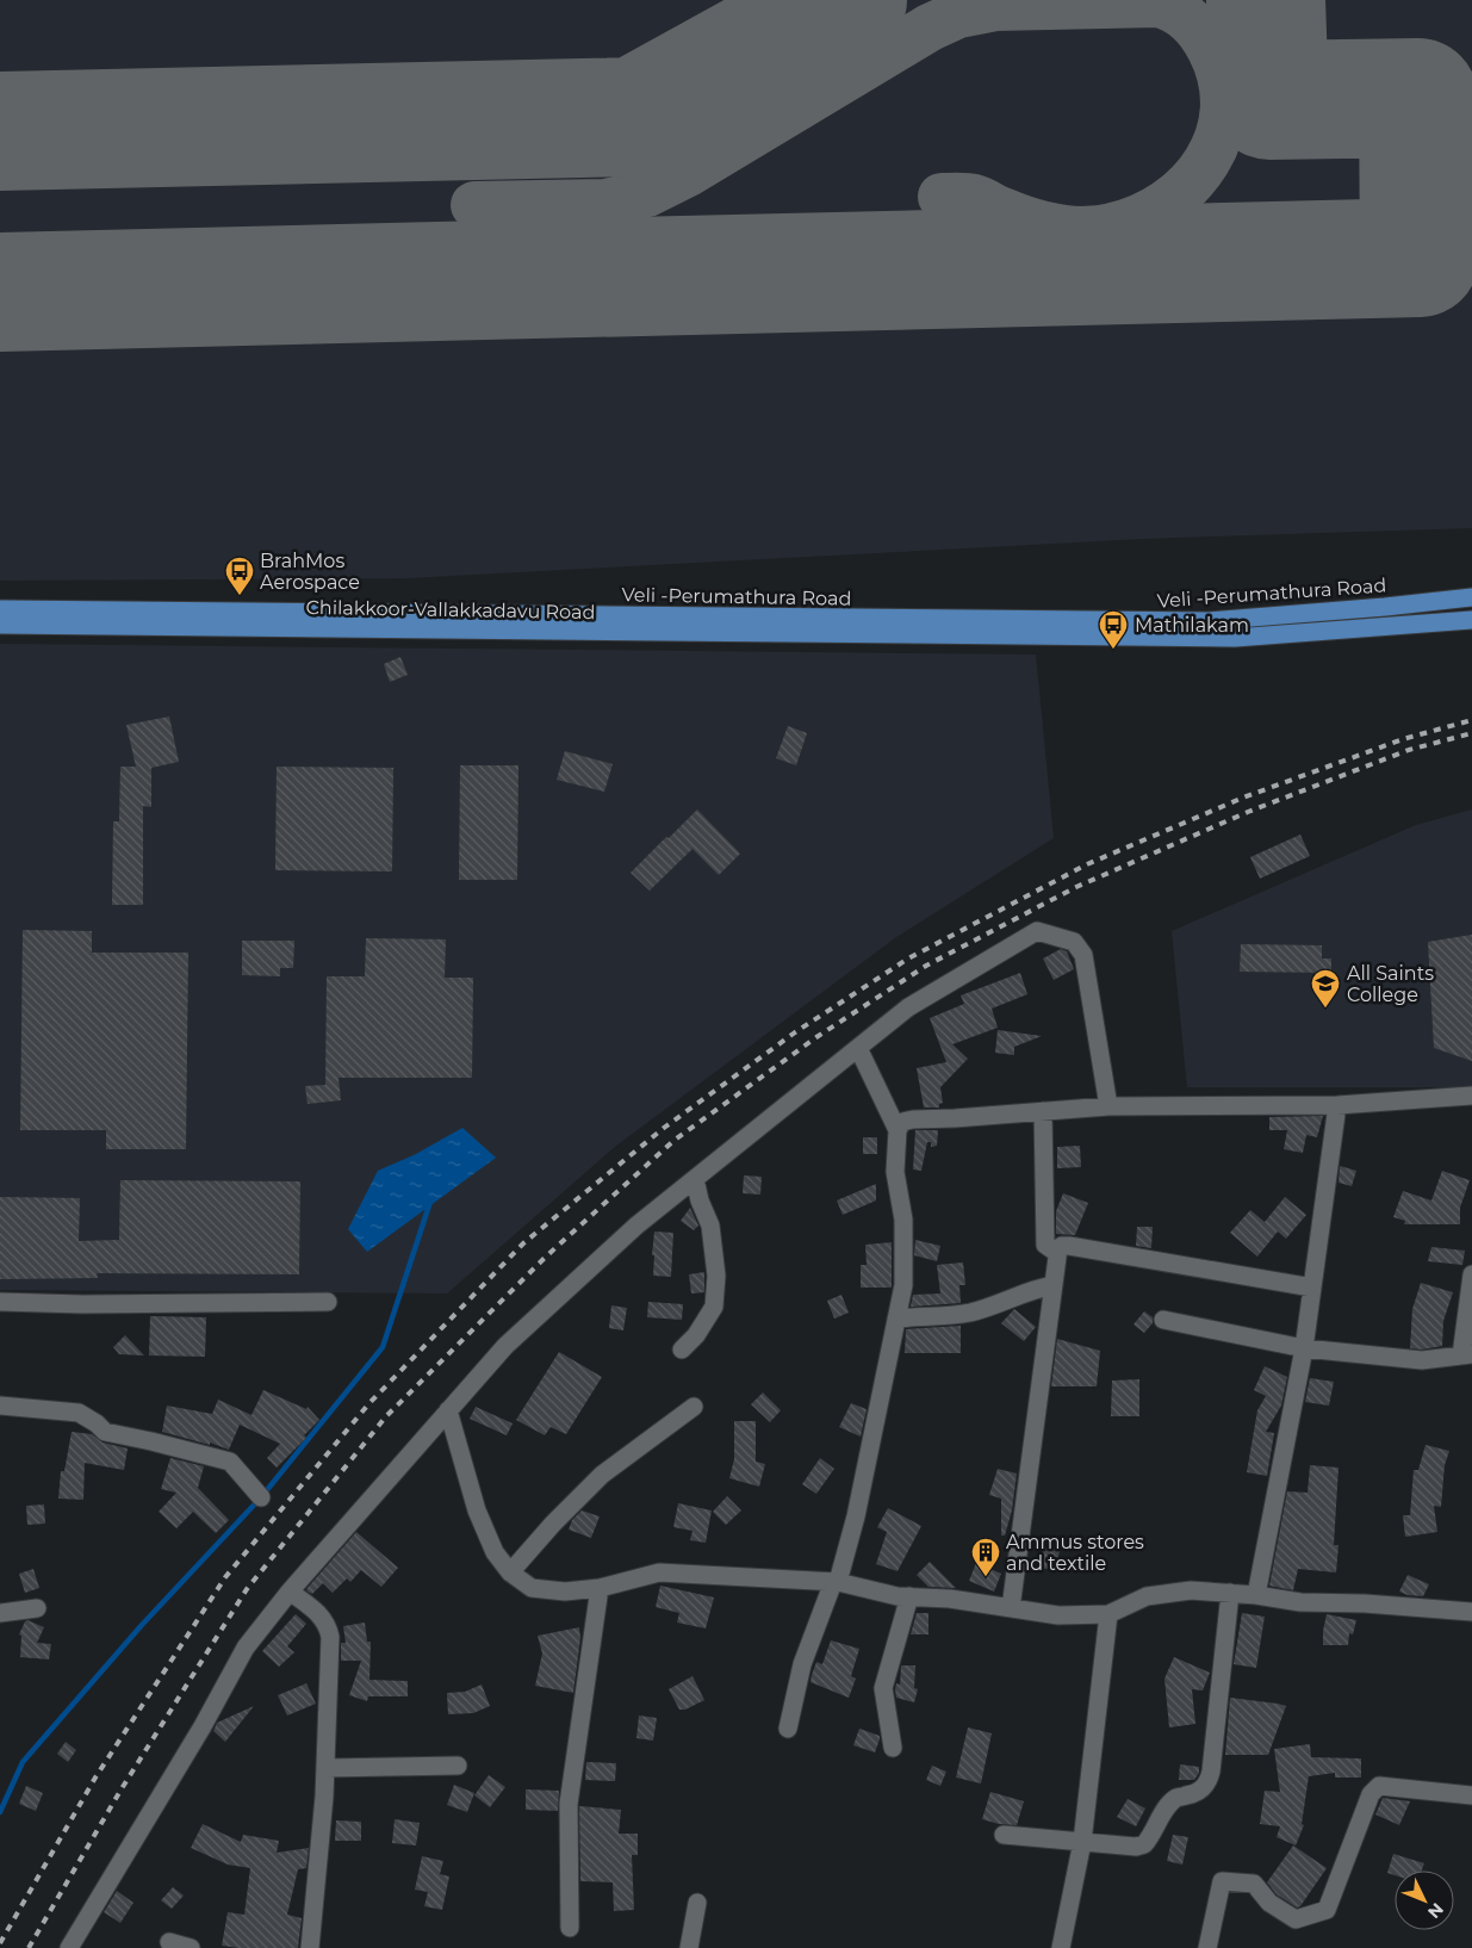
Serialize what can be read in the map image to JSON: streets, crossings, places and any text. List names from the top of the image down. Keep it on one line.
{"streets":{"main road":["Veli -Perumathura Road","Chilakkoor-Vallakkadavu Road"]},"places":{"bus stop":["BrahMos Aerospace","Mathilakam"],"school or university":["All Saints College"],"building":["Ammus stores and textile"]},"north":"bottom right"}
